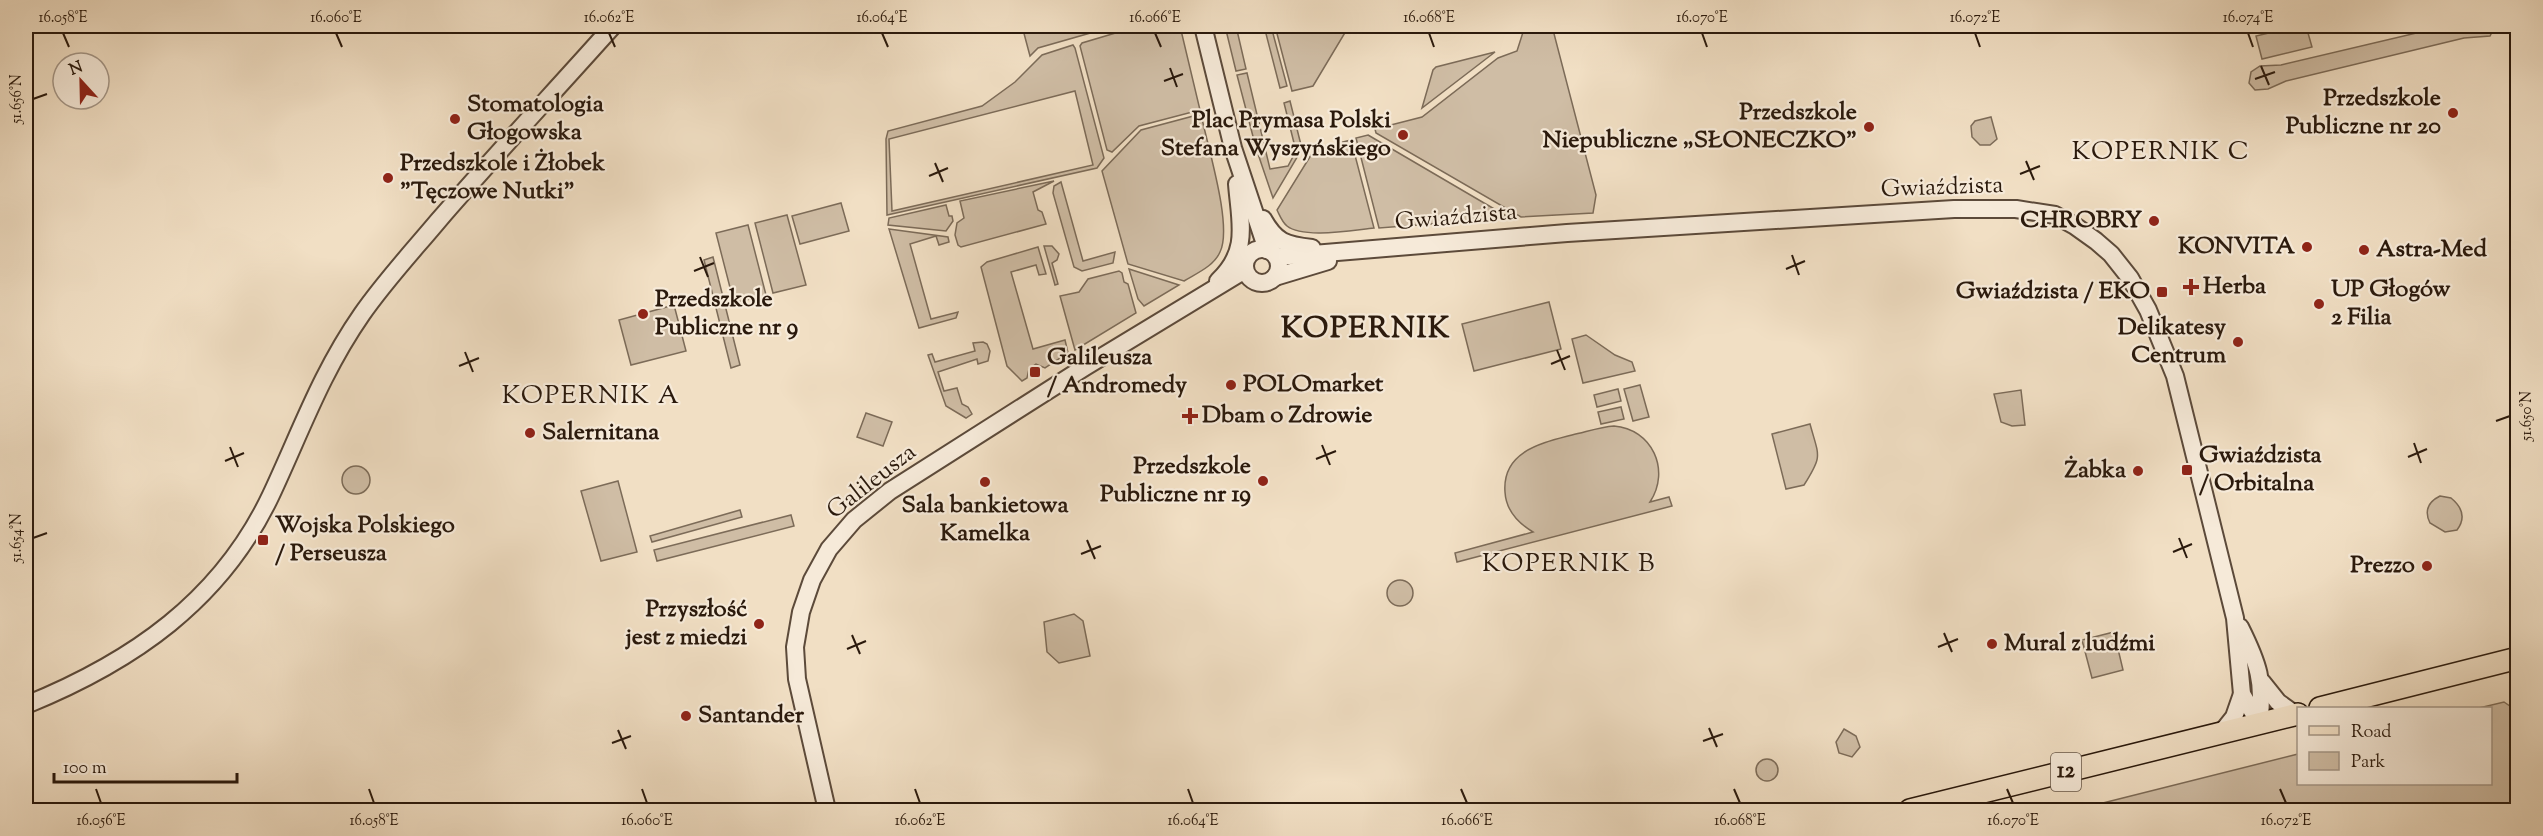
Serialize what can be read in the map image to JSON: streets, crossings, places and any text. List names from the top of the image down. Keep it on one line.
{"streets":{"main road":["12"],"street":["Gwiaździsta","Galileusza"]},"crossings":[["Gwiaździsta","Galileusza"],["Gwiaździsta","12"]],"districts":["KOPERNIK C","KOPERNIK","KOPERNIK A","KOPERNIK B"],"places":{"other":["Przedszkole Publiczne nr 20","Stomatologia Głogowska","Przedszkole Niepubliczne „SŁONECZKO\"","Plac Prymasa Polski Stefana Wyszyńskiego","Przedszkole i Żłobek \"Tęczowe Nutki\"","CHROBRY","KONVITA","Astra-Med","UP Głogów 2 Filia","Przedszkole Publiczne nr 9","Delikatesy Centrum","POLOmarket","Salernitana","Żabka","Przedszkole Publiczne nr 19","Sala bankietowa Kamelka","Prezzo","Przyszłość jest z miedzi","Mural z ludźmi","Santander"],"health":["Herba","Dbam o Zdrowie"],"transit":["Gwiaździsta / EKO","Galileusza / Andromedy","Gwiaździsta / Orbitalna","Wojska Polskiego / Perseusza"]},"legend":["Road","Park"],"scale_bar":"100 m","north":"top","coordinates":["16.058°E","16.060°E","16.062°E","16.064°E","16.066°E","16.068°E","16.070°E","16.072°E","16.074°E","51.656°N","51.650°N","51.654°N","16.056°E"]}
